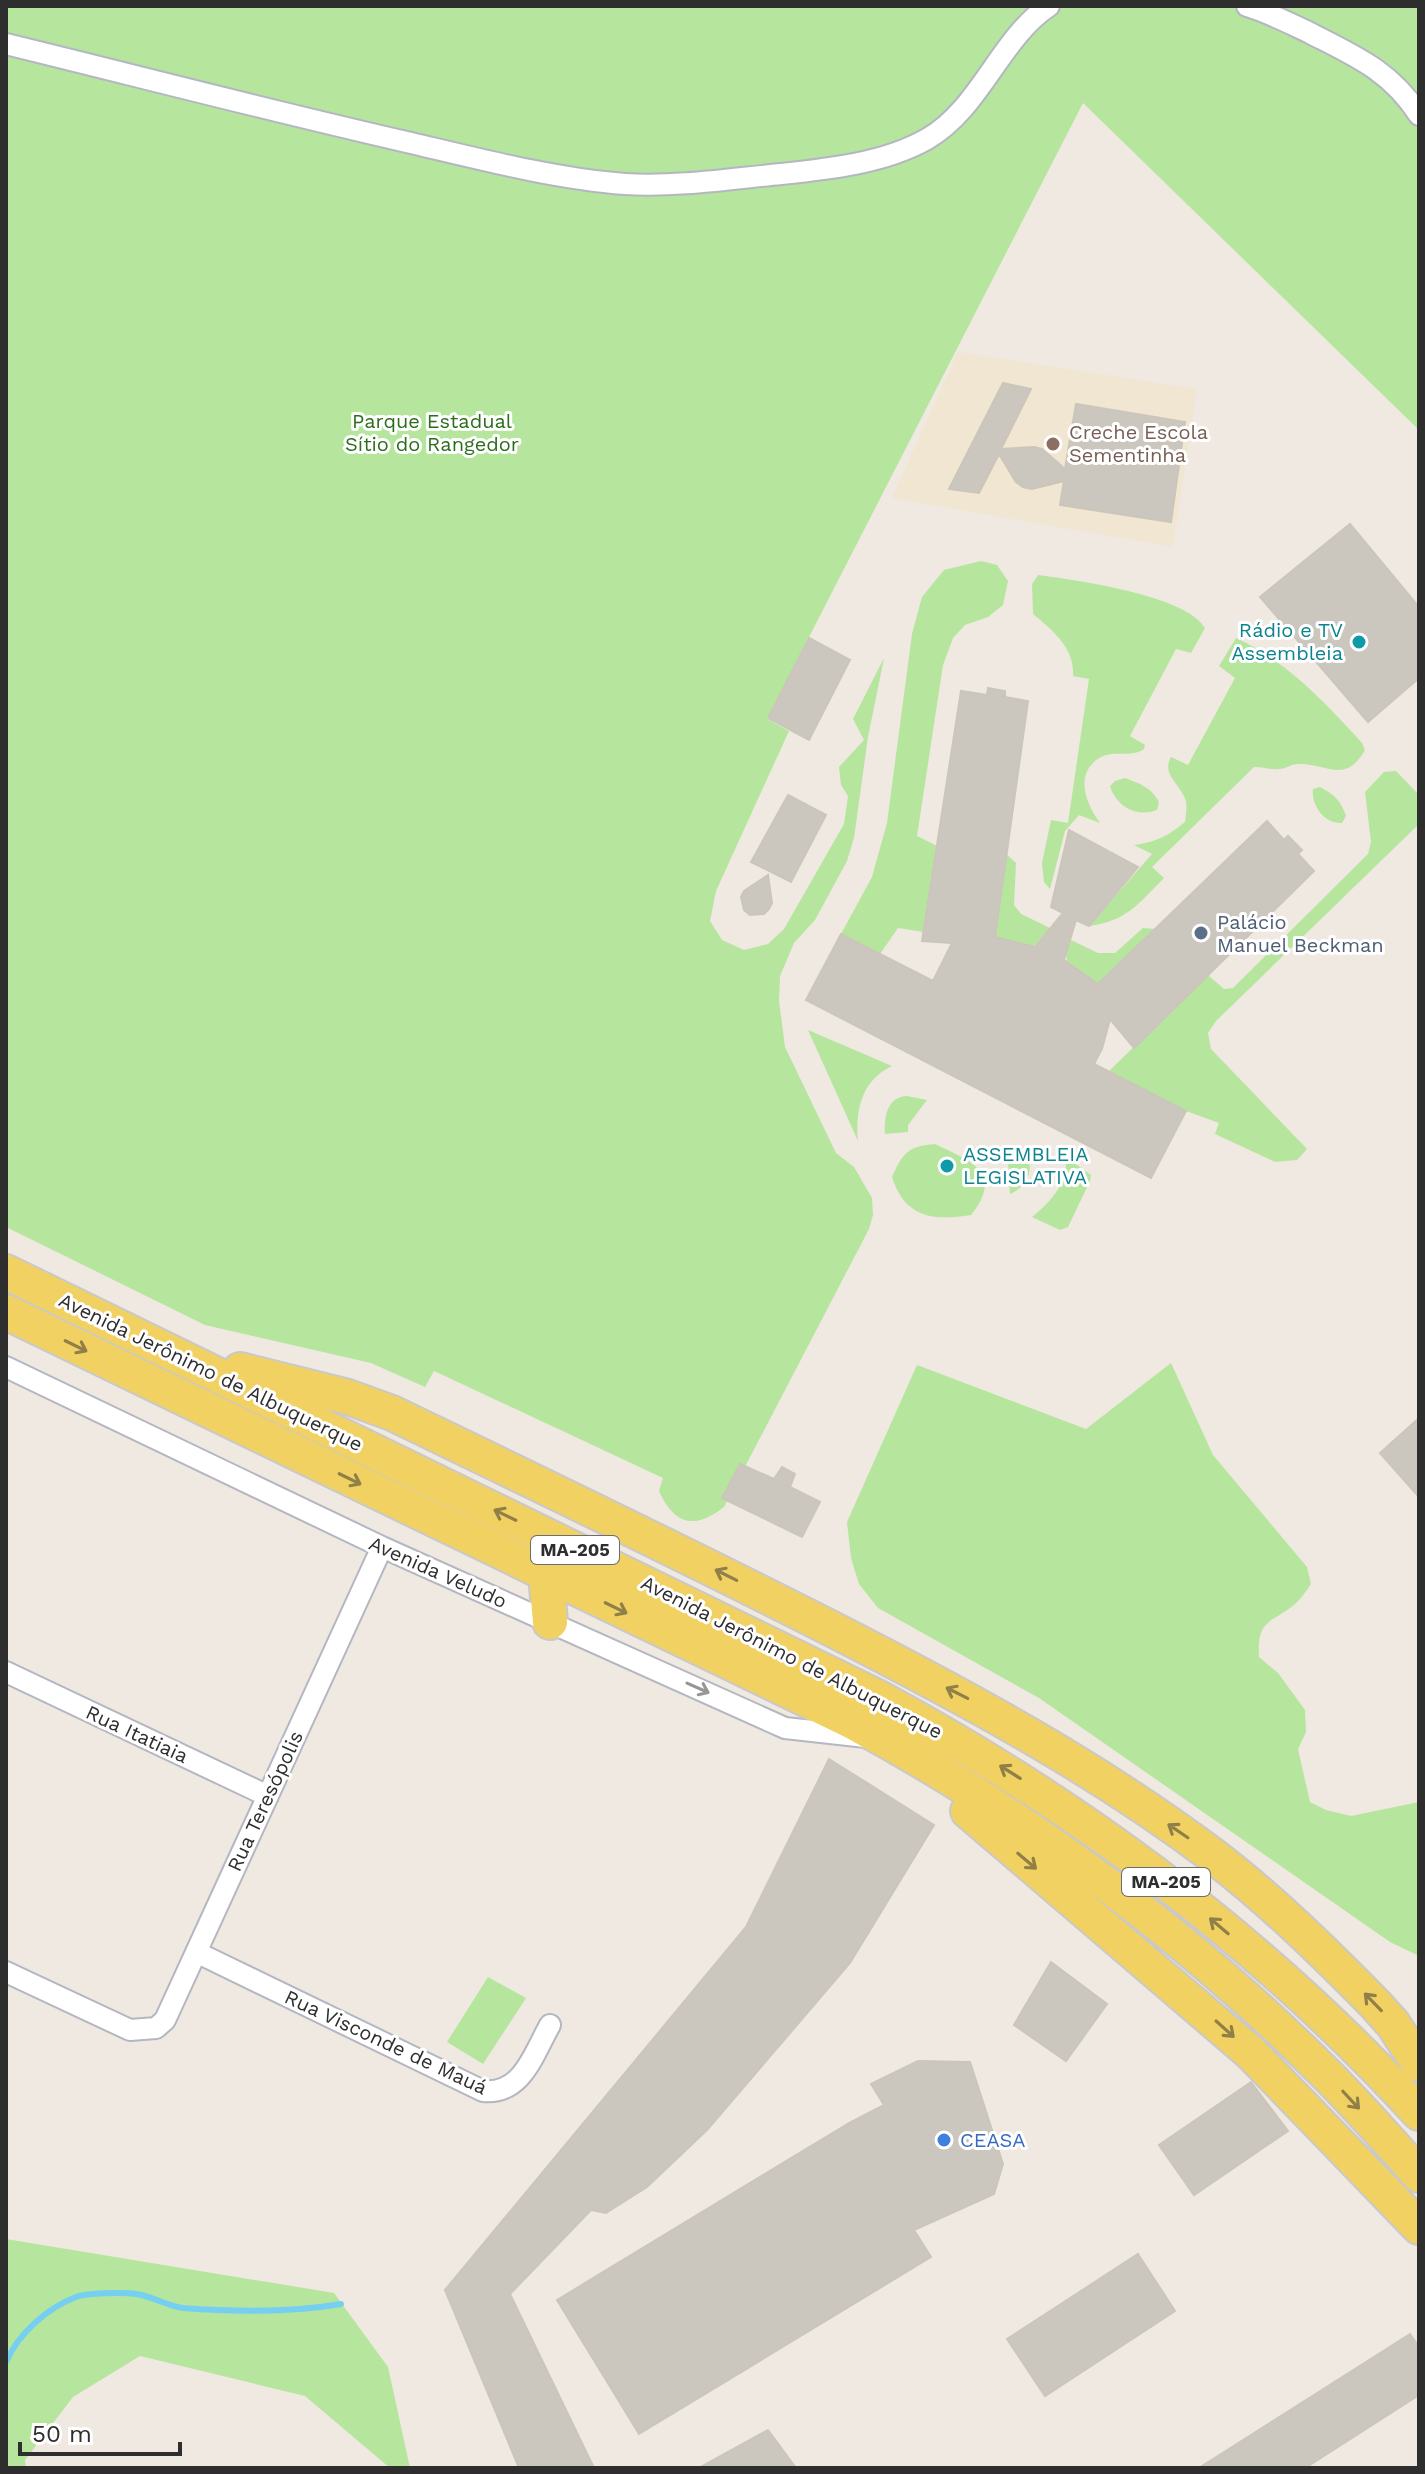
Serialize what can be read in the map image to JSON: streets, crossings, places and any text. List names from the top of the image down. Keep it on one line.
{"streets":{"main road":["Avenida Jerônimo de Albuquerque","MA-205"],"street":["Avenida Veludo","Rua Itatiaia","Rua Teresópolis","Rua Visconde de Mauá"]},"crossings":[["Avenida Jerônimo de Albuquerque","Avenida Veludo"],["Avenida Veludo","Rua Teresópolis"],["Rua Itatiaia","Rua Teresópolis"],["Rua Teresópolis","Rua Visconde de Mauá"]],"one_way":["Avenida Veludo"],"parks":["Parque Estadual Sítio do Rangedor"],"places":["Creche Escola Sementinha","Rádio e TV Assembleia","Palácio Manuel Beckman","ASSEMBLEIA LEGISLATIVA","CEASA"],"scale_bar":"50 m"}
